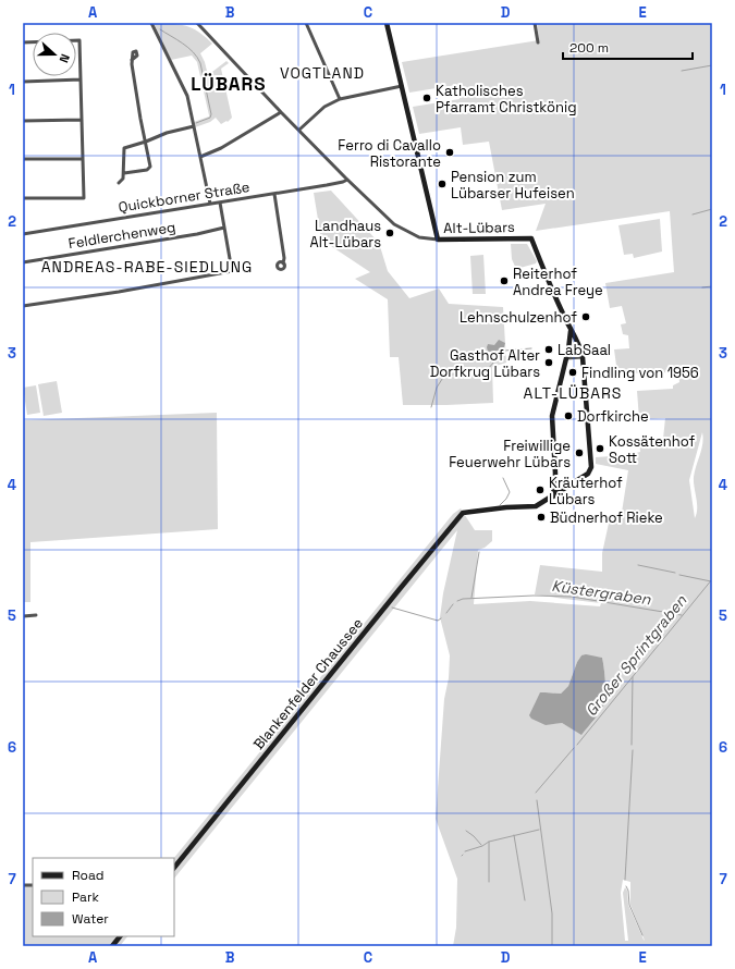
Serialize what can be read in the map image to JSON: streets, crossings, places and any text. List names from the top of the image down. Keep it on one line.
{"streets":{"street":["Quickborner Straße","Alt-Lübars","Feldlerchenweg","Blankenfelder Chaussee"]},"crossings":[["Quickborner Straße","Alt-Lübars"],["Alt-Lübars","Blankenfelder Chaussee"]],"districts":["VOGTLAND","LÜBARS","ANDREAS-RABE-SIEDLUNG","ALT-LÜBARS"],"water":["Küstergraben","Großer Sprintgraben"],"places":["Katholisches Pfarramt Christkönig","Ferro di Cavallo Ristorante","Pension zum Lübarser Hufeisen","Landhaus Alt-Lübars","Reiterhof Andrea Freye","Lehnschulzenhof","LabSaal","Gasthof Alter Dorfkrug Lübars","Findling von 1956","Dorfkirche","Kossätenhof Sott","Freiwillige Feuerwehr Lübars","Kräuterhof Lübars","Büdnerhof Rieke"],"legend":["Road","Park","Water"],"scale_bar":"200 m","north":"right","grid":{"columns":["A","B","C","D","E"],"rows":["1","2","3","4","5","6","7"]}}
